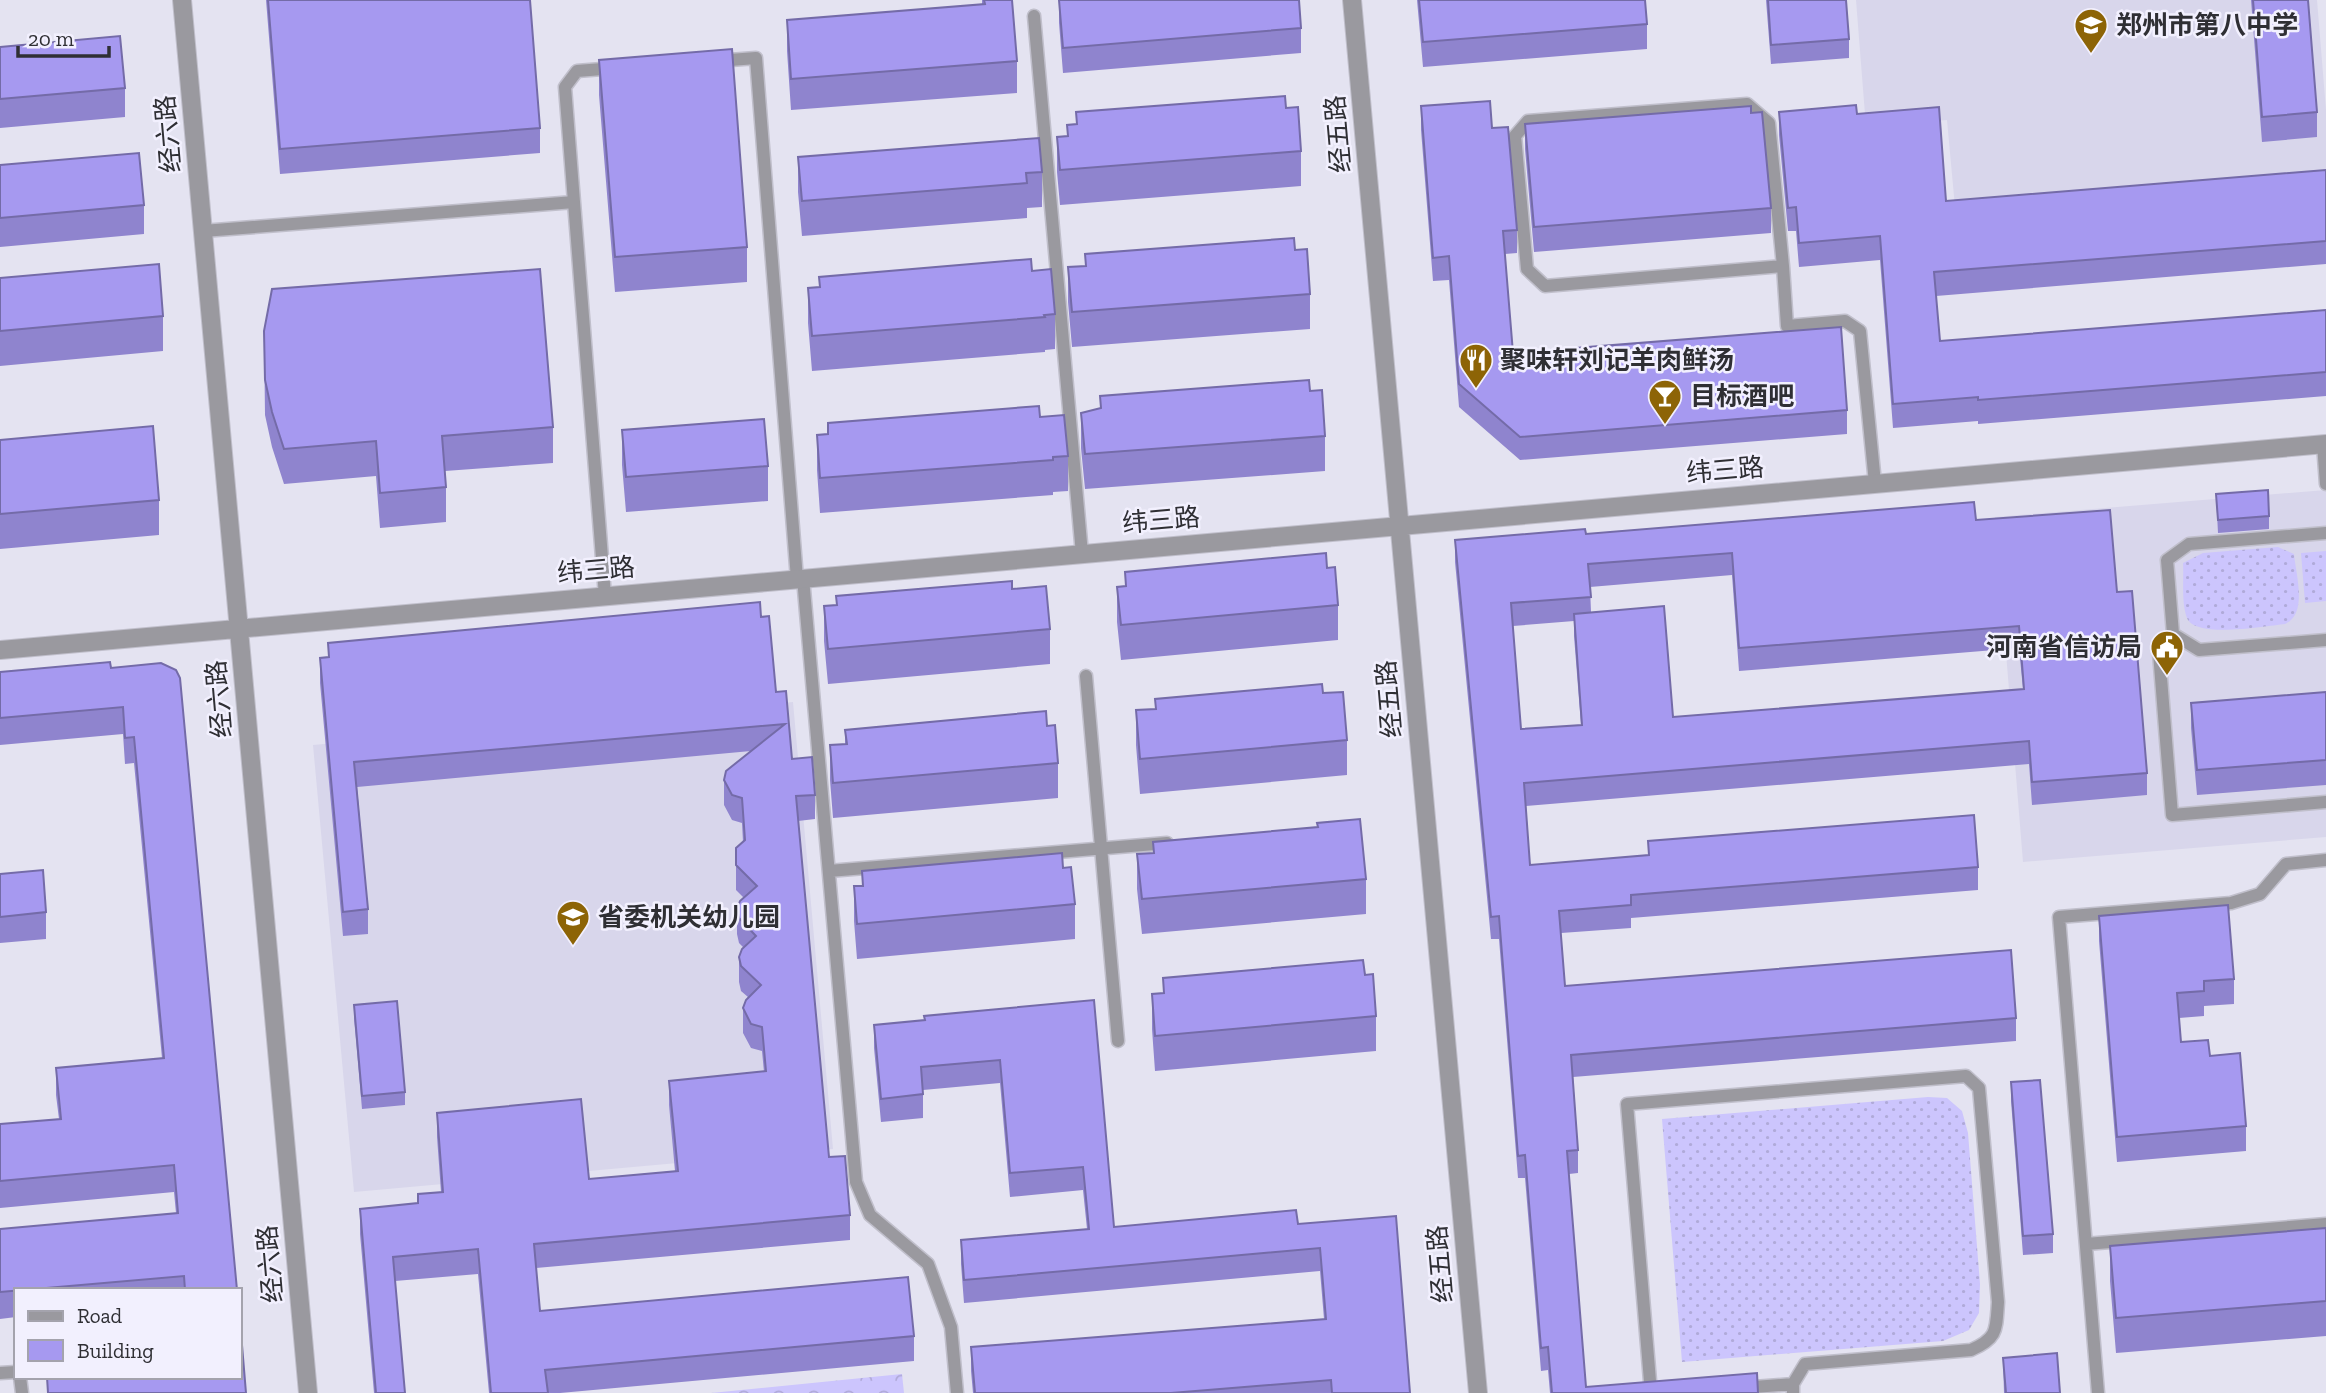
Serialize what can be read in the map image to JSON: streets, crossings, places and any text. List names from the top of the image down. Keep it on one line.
{"streets":{"street":["经六路","经五路","纬三路"]},"crossings":[["经六路","纬三路"],["经五路","纬三路"]],"places":{"school or university":["郑州市第八中学","省委机关幼儿园"],"restaurant":["聚味轩刘记羊肉鲜汤"],"bar":["目标酒吧"],"public building":["河南省信访局"]},"legend":["Road","Building"],"scale_bar":"20 m"}
